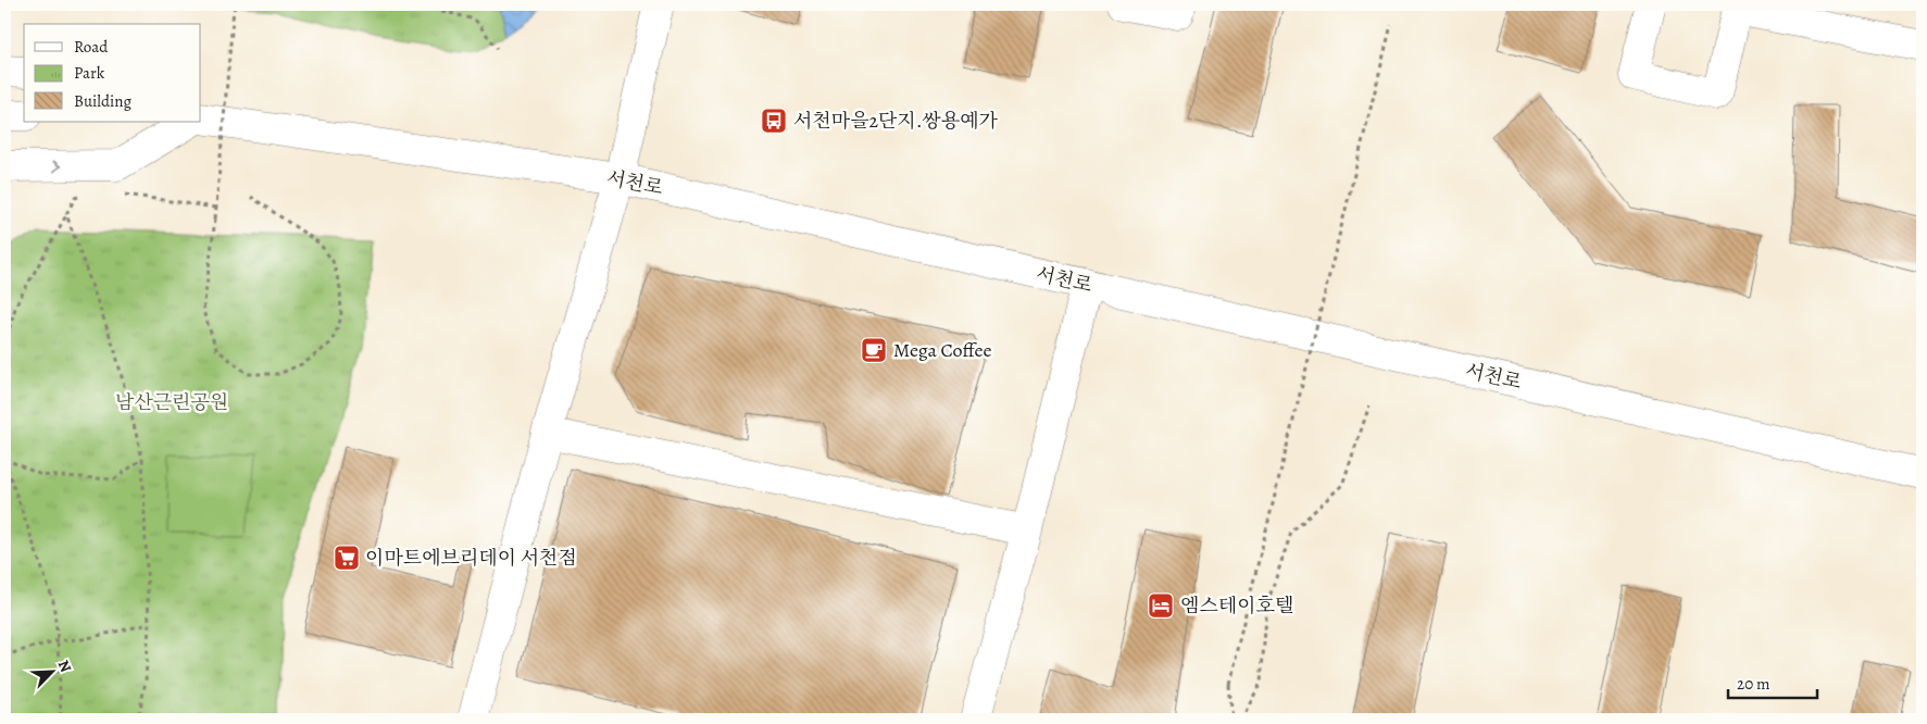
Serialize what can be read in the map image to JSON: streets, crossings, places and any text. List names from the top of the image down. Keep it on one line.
{"streets":{"street":["서천로"]},"parks":["남산근린공원"],"places":{"bus stop":["서천마을2단지.쌍용예가"],"cafe":["Mega Coffee"],"supermarket":["이마트에브리데이 서천점"],"hotel":["엠스테이호텔"]},"legend":["Road","Park","Building"],"scale_bar":"20 m","north":"top right"}
